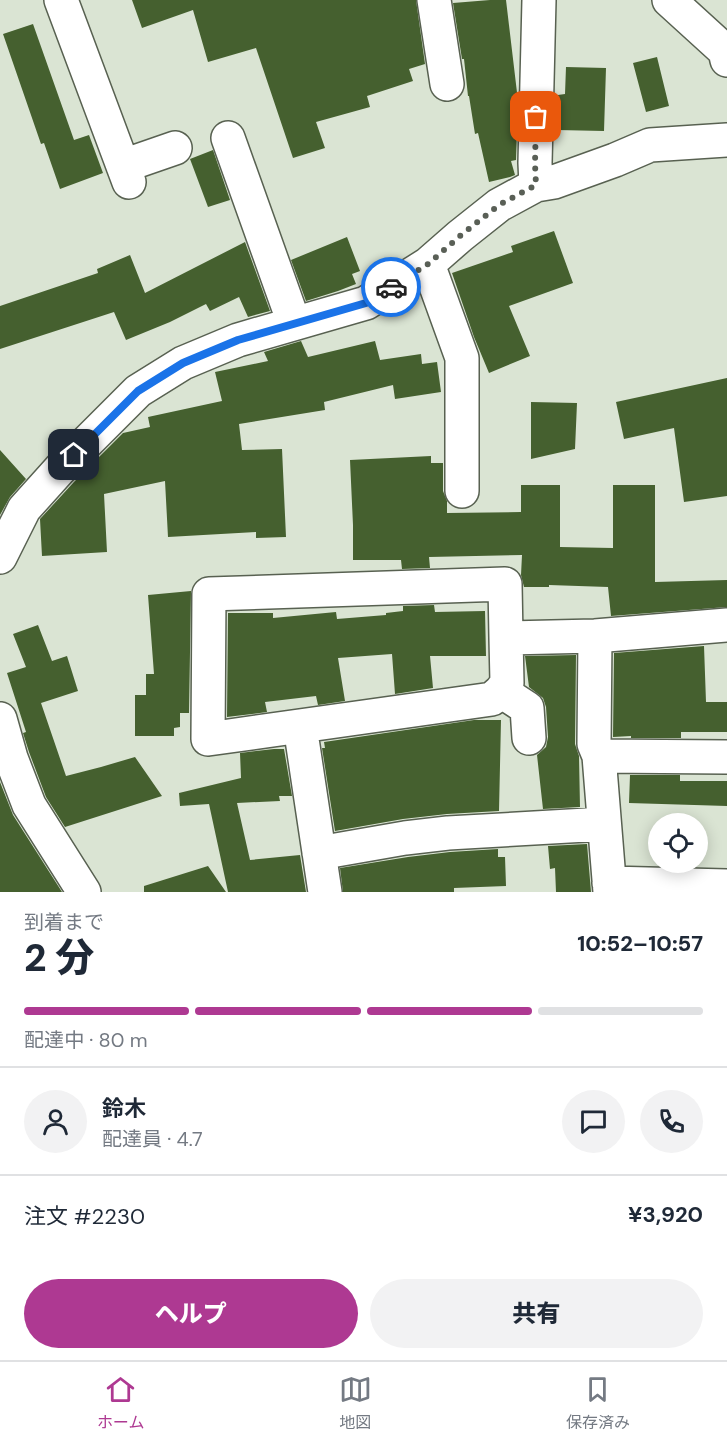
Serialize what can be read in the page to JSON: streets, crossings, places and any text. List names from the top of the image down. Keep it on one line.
{"page":{"heading":["2 分","到着まで","10:52–10:57"],"panel":["鈴木","配達員 · 4.7","注文 #2230","¥3,920"],"bar":"配達中 · 80 m","buttons":["ヘルプ","共有"],"tabs":["ホーム","地図","保存済み"]}}
